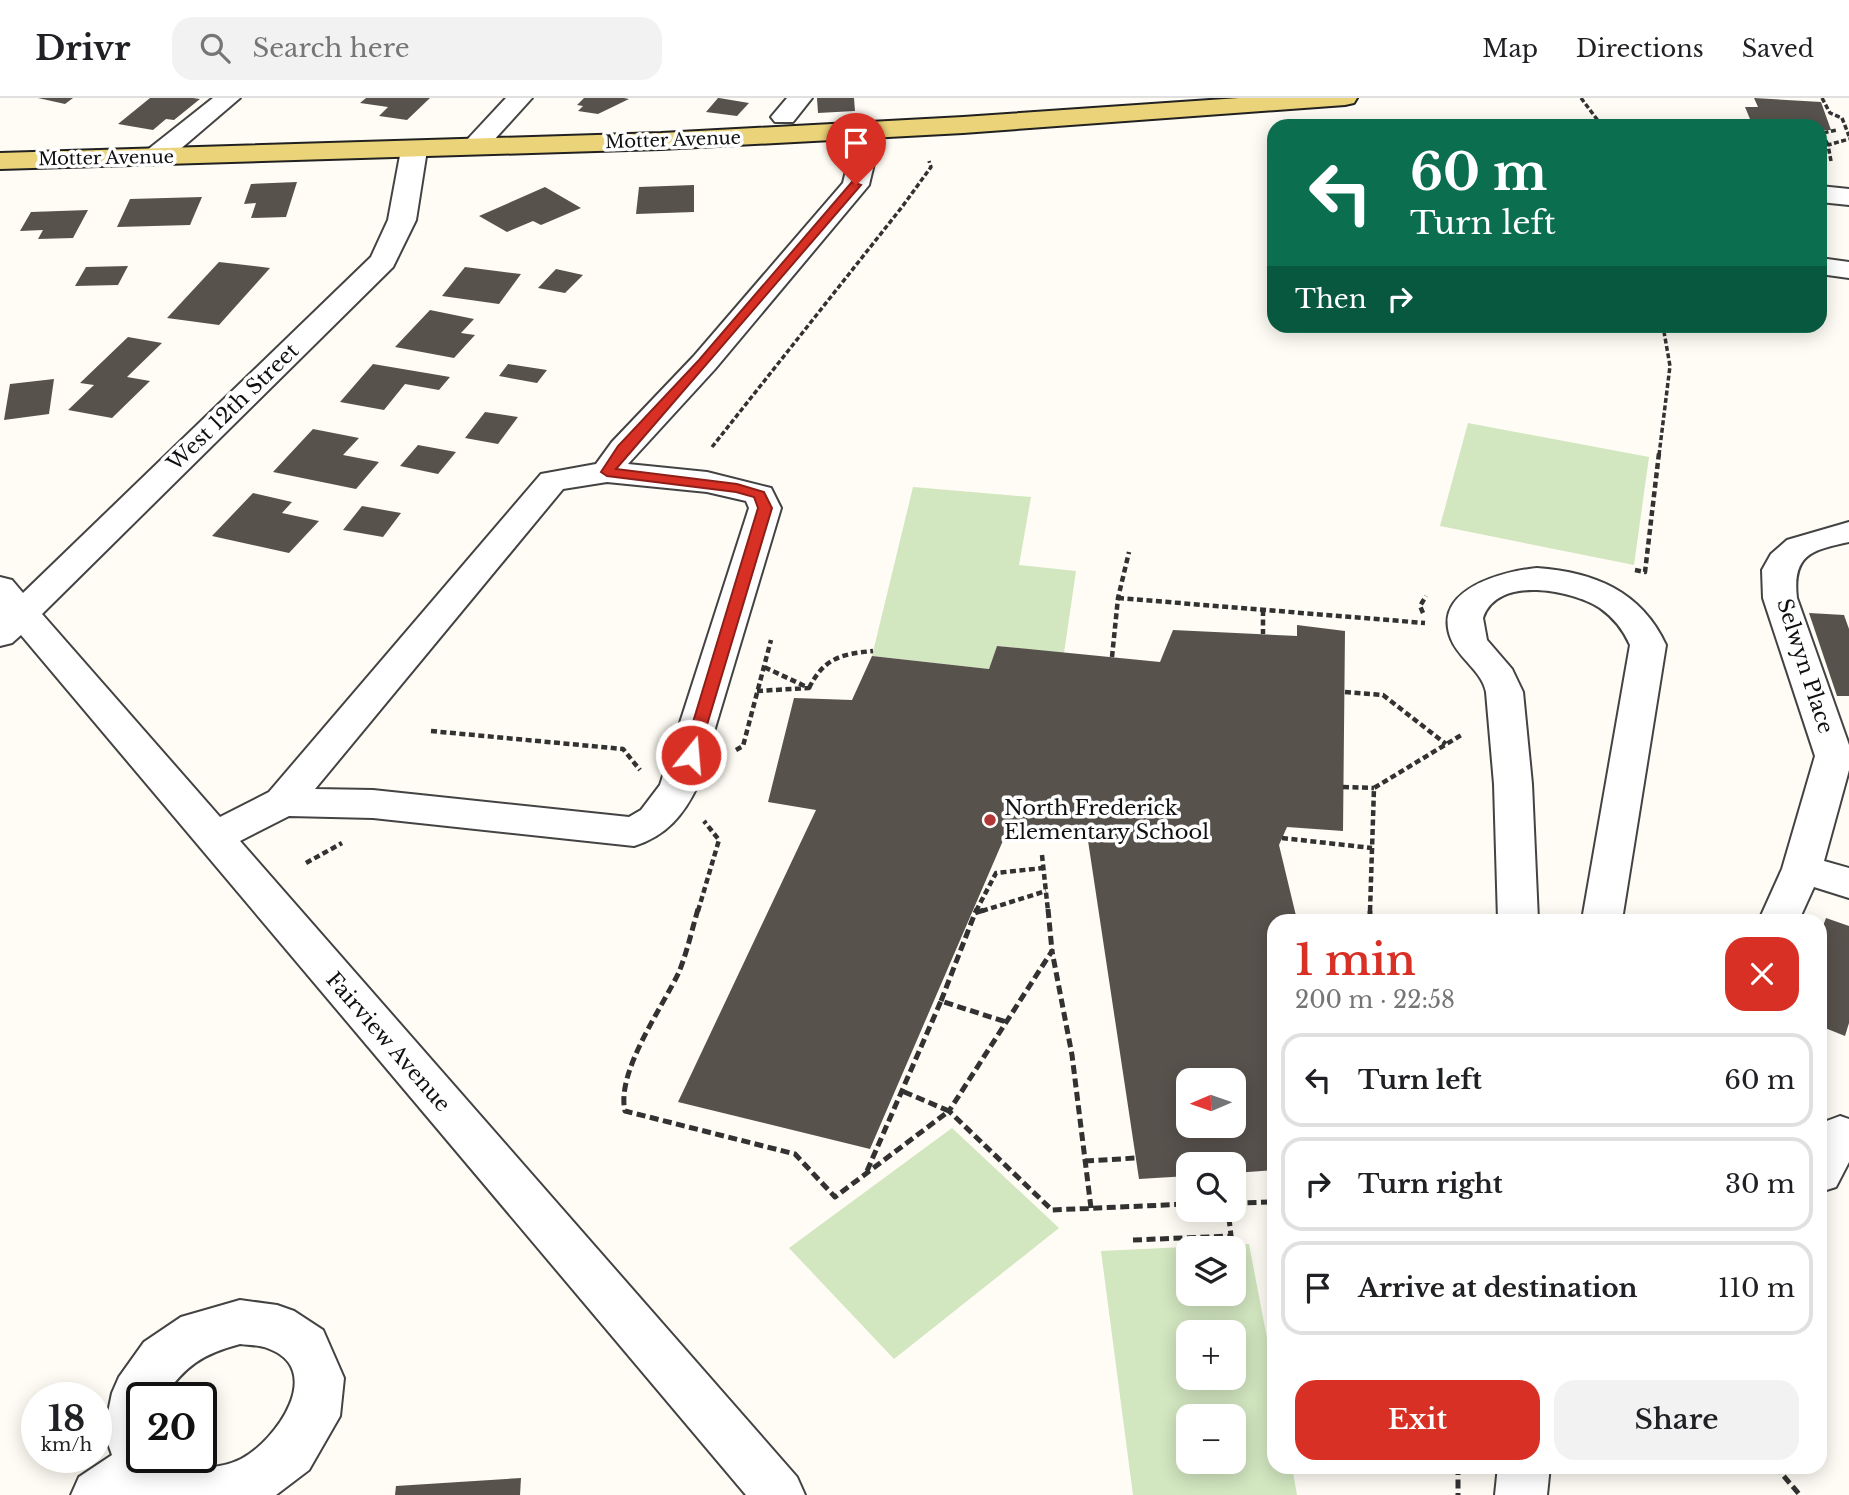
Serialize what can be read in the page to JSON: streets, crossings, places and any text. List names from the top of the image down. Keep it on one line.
{"streets":{"main road":["Motter Avenue"],"street":["West 12th Street","Selwyn Place","Fairview Avenue"]},"crossings":[["Motter Avenue","West 12th Street"],["West 12th Street","Fairview Avenue"]],"places":["North Frederick Elementary School"],"north":"left","page":{"header":"Drivr","search":"Search here","nav":["Map","Directions","Saved"],"turn":["60 m","Turn left"],"then":"Then","heading":["1 min","200 m · 22:58"],"list":[{"name":"Turn left","value":"60 m"},{"name":"Turn right","value":"30 m"},{"name":"Arrive at destination","value":"110 m"}],"map_buttons":["+","−"],"buttons":["Exit","Share"],"speed":"18 km/h","limit":"20"}}
